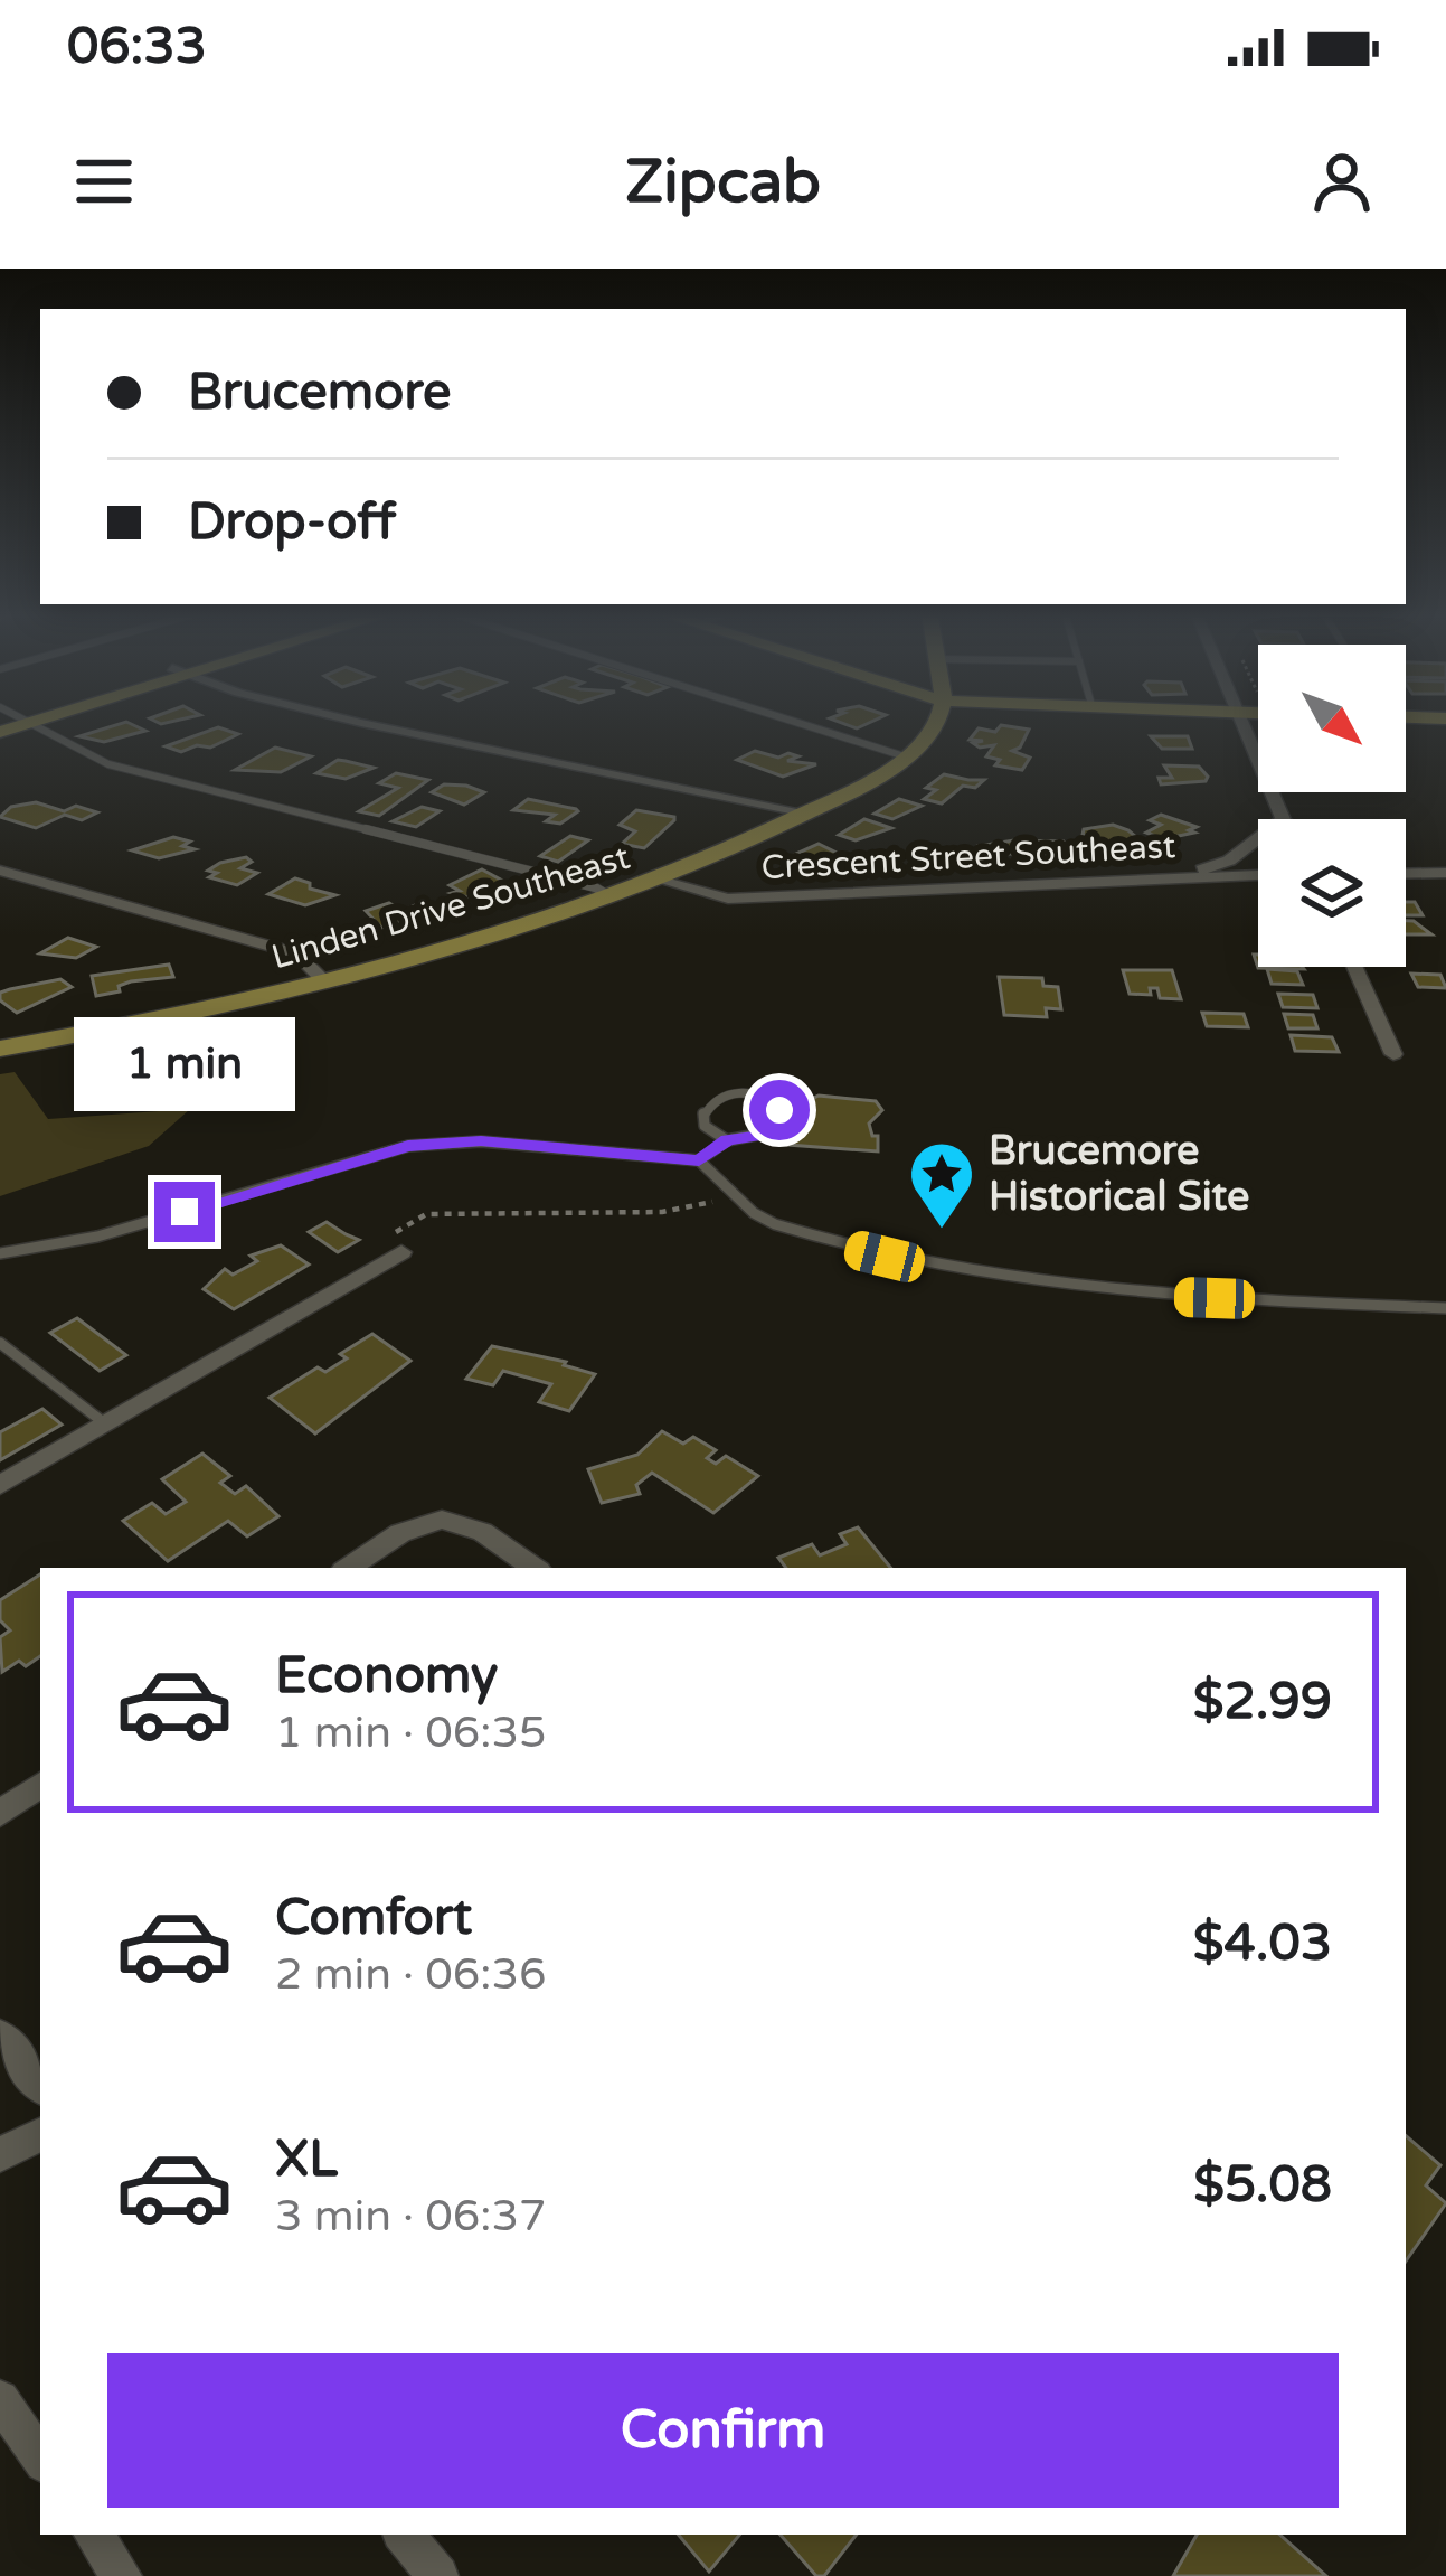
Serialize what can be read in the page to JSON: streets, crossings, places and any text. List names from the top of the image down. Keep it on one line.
{"streets":{"street":["Crescent Street Southeast","Linden Drive Southeast"]},"crossings":[["Crescent Street Southeast","Linden Drive Southeast"]],"places":{"place":["Brucemore Historical Site"]},"north":"bottom right","page":{"status":"06:33","header":"Zipcab","banner":["Brucemore","Drop-off"],"bubble":"1 min","list":[{"name":"Economy","note":"1 min · 06:35","value":"$2.99"},{"name":"Comfort","note":"2 min · 06:36","value":"$4.03"},{"name":"XL","note":"3 min · 06:37","value":"$5.08"}],"buttons":"Confirm"}}
